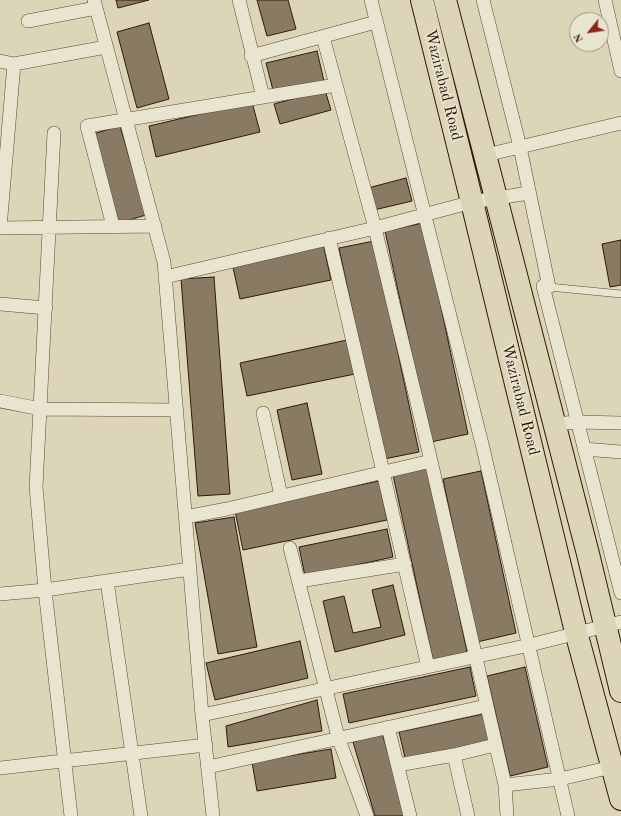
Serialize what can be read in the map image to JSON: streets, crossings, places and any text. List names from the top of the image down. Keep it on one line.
{"streets":{"highway":["Wazirabad Road"]},"north":"bottom left"}
